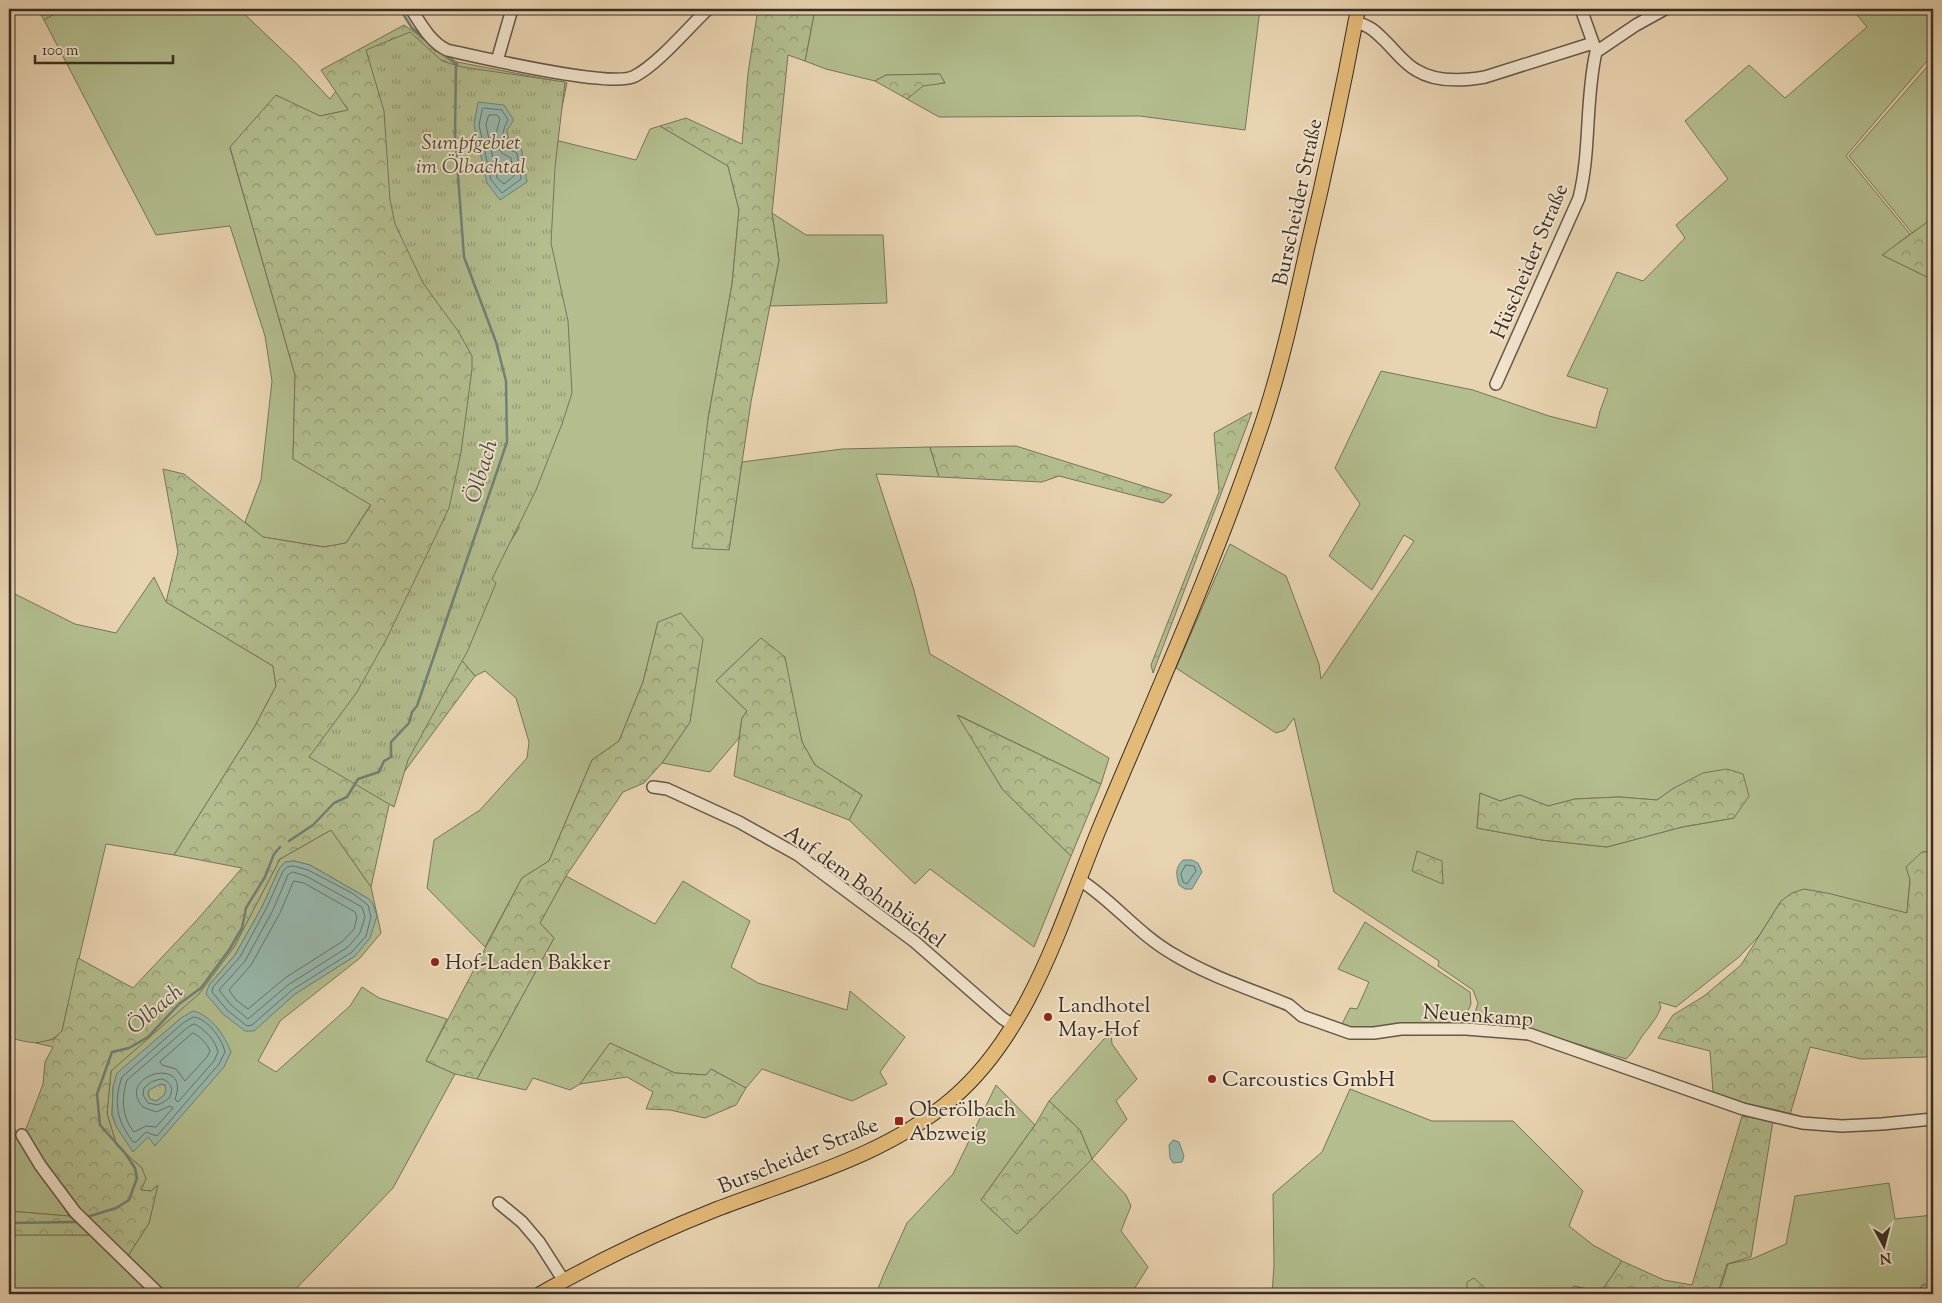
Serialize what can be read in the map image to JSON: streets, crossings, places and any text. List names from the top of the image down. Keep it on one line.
{"streets":{"main road":["Burscheider Straße"],"street":["Hüscheider Straße","Auf dem Bohnbüchel","Neuenkamp"]},"crossings":[["Burscheider Straße","Auf dem Bohnbüchel"],["Burscheider Straße","Neuenkamp"]],"water":["Ölbach"],"parks":["Sumpfgebiet im Ölbachtal"],"places":{"other":["Hof-Laden Bakker","Landhotel May-Hof","Carcoustics GmbH"],"transit":["Oberölbach Abzweig"]},"scale_bar":"100 m","north":"bottom"}
